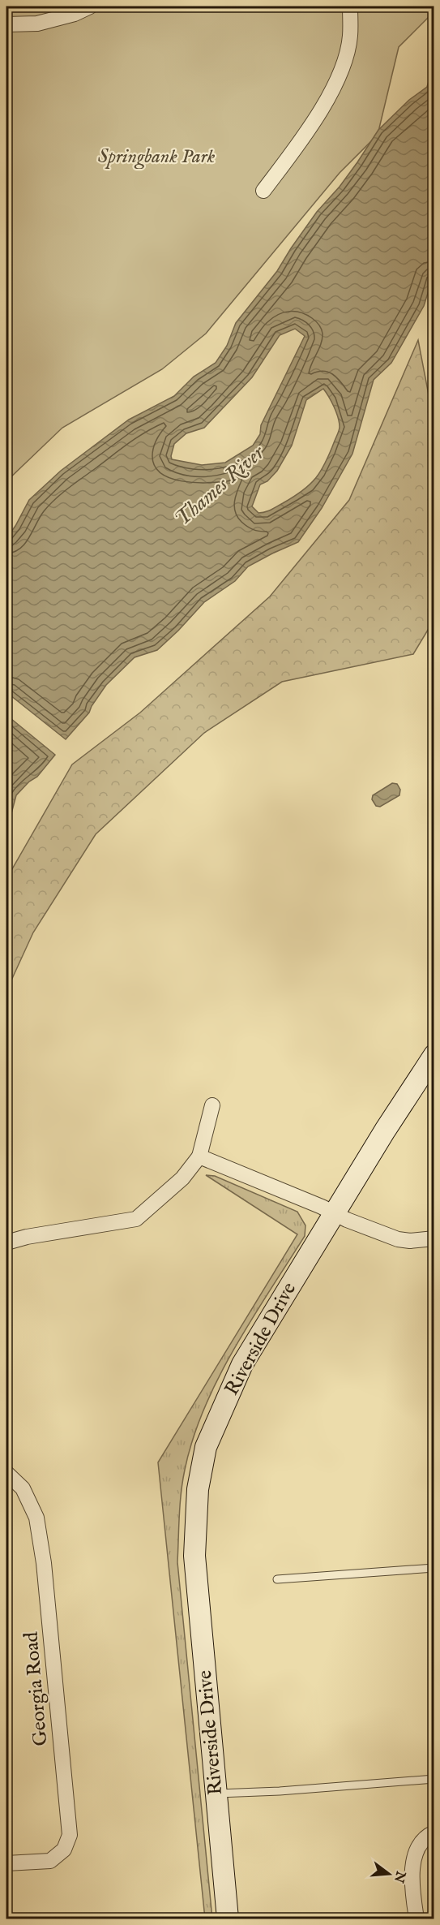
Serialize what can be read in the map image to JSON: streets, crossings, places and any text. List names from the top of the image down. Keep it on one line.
{"streets":{"main road":["Riverside Drive"],"street":["Georgia Road"]},"water":["Thames River"],"parks":["Springbank Park"],"north":"right"}
